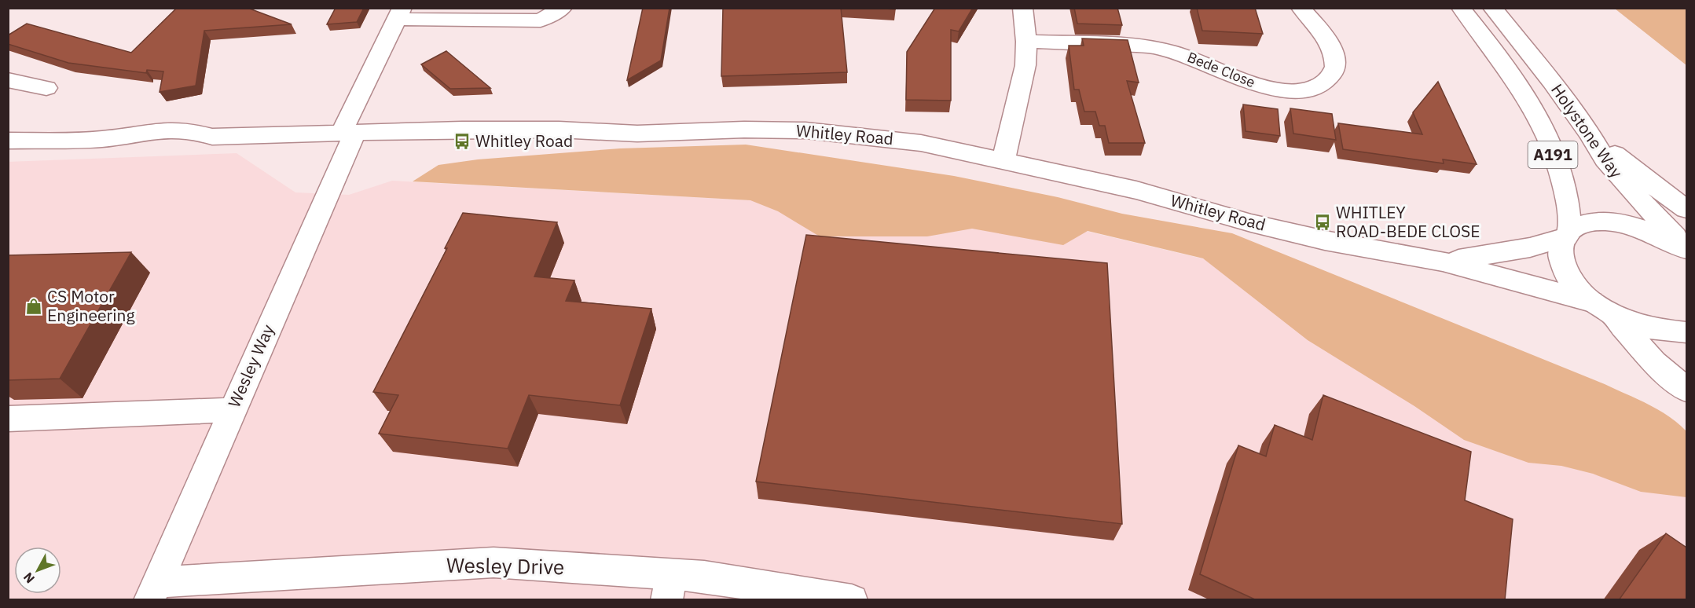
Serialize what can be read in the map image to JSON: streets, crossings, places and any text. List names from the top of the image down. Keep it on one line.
{"streets":{"street":["Bede Close","Holystone Way","Whitley Road","A191","Wesley Way","Wesley Drive"]},"crossings":[["Holystone Way","Whitley Road"],["Holystone Way","A191"],["Whitley Road","A191"],["Whitley Road","Wesley Way"],["Wesley Way","Wesley Drive"]],"places":{"bus stop":["Whitley Road","WHITLEY ROAD-BEDE CLOSE"],"shop":["CS Motor Engineering"]},"north":"bottom left"}
